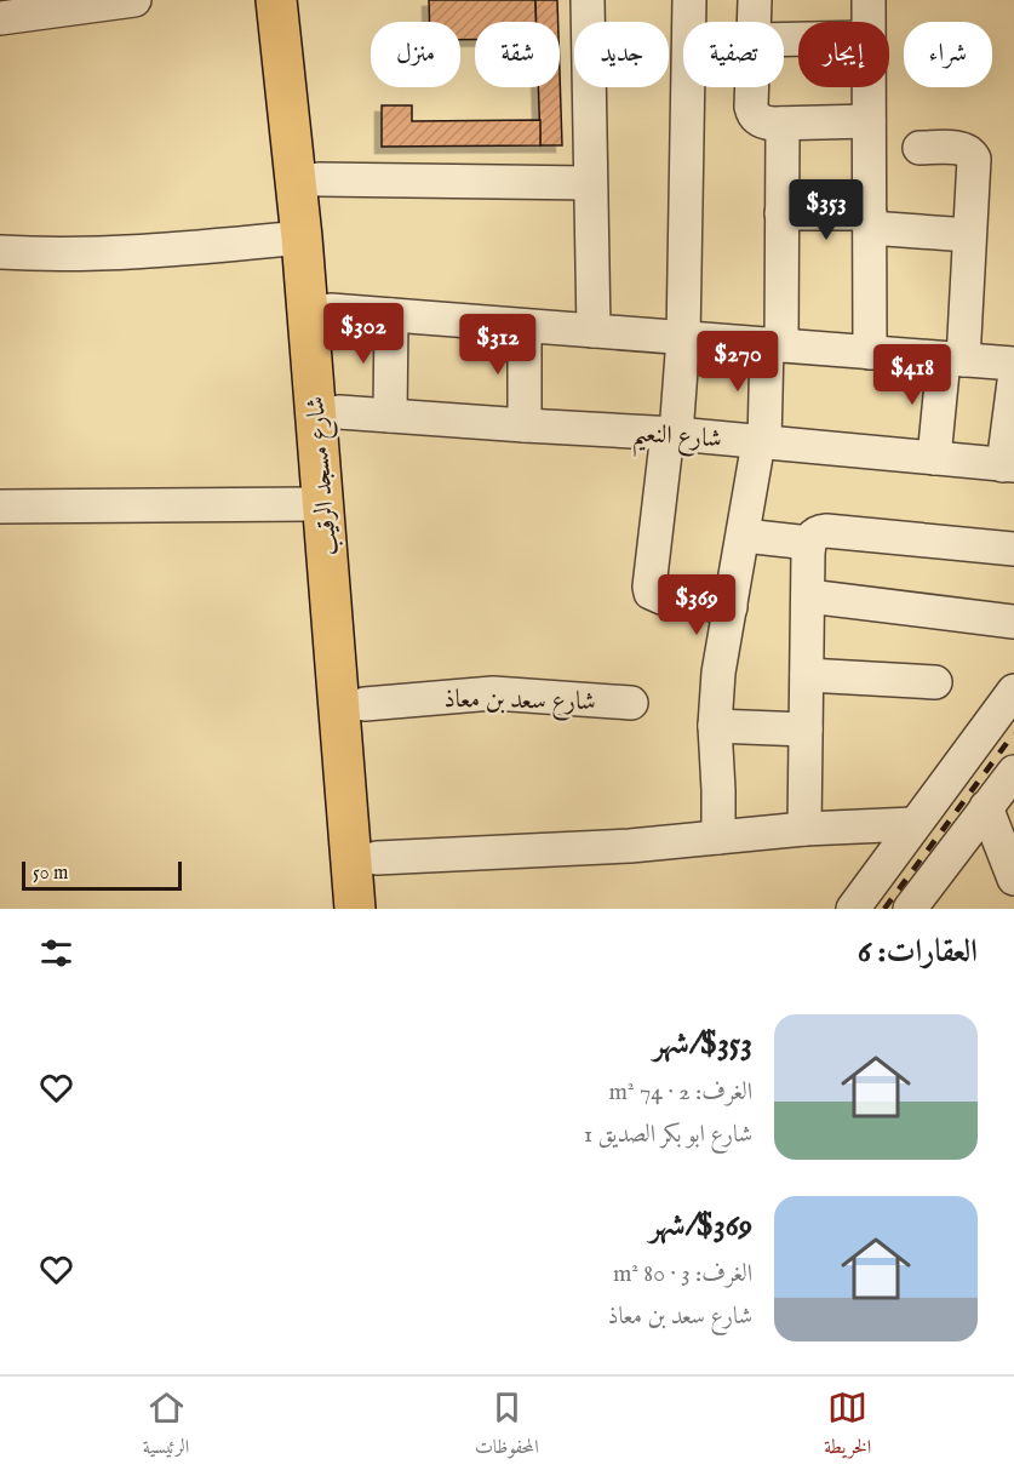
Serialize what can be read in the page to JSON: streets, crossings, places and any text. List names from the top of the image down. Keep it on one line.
{"streets":{"main road":["شارع مسجد الرقيب"],"street":["شارع النعيم","شارع سعد بن معاذ"]},"crossings":[["شارع النعيم","شارع مسجد الرقيب"],["شارع مسجد الرقيب","شارع سعد بن معاذ"]],"scale_bar":"50 m","page":{"chip":["شراء","إيجار","تصفية","جديد","شقة","منزل"],"price":["$353","$302","$312","$270","$418","$369"],"scale":"50 m","heading":"العقارات: 6","list":[{"name":"$353/شهر","note":"الغرف: 2 · 74 m² · شارع ابو بكر الصديق 1"},{"name":"$369/شهر","note":"الغرف: 3 · 80 m² · شارع سعد بن معاذ"}],"tabs":["الخريطة","المحفوظات","الرئيسية"]}}
